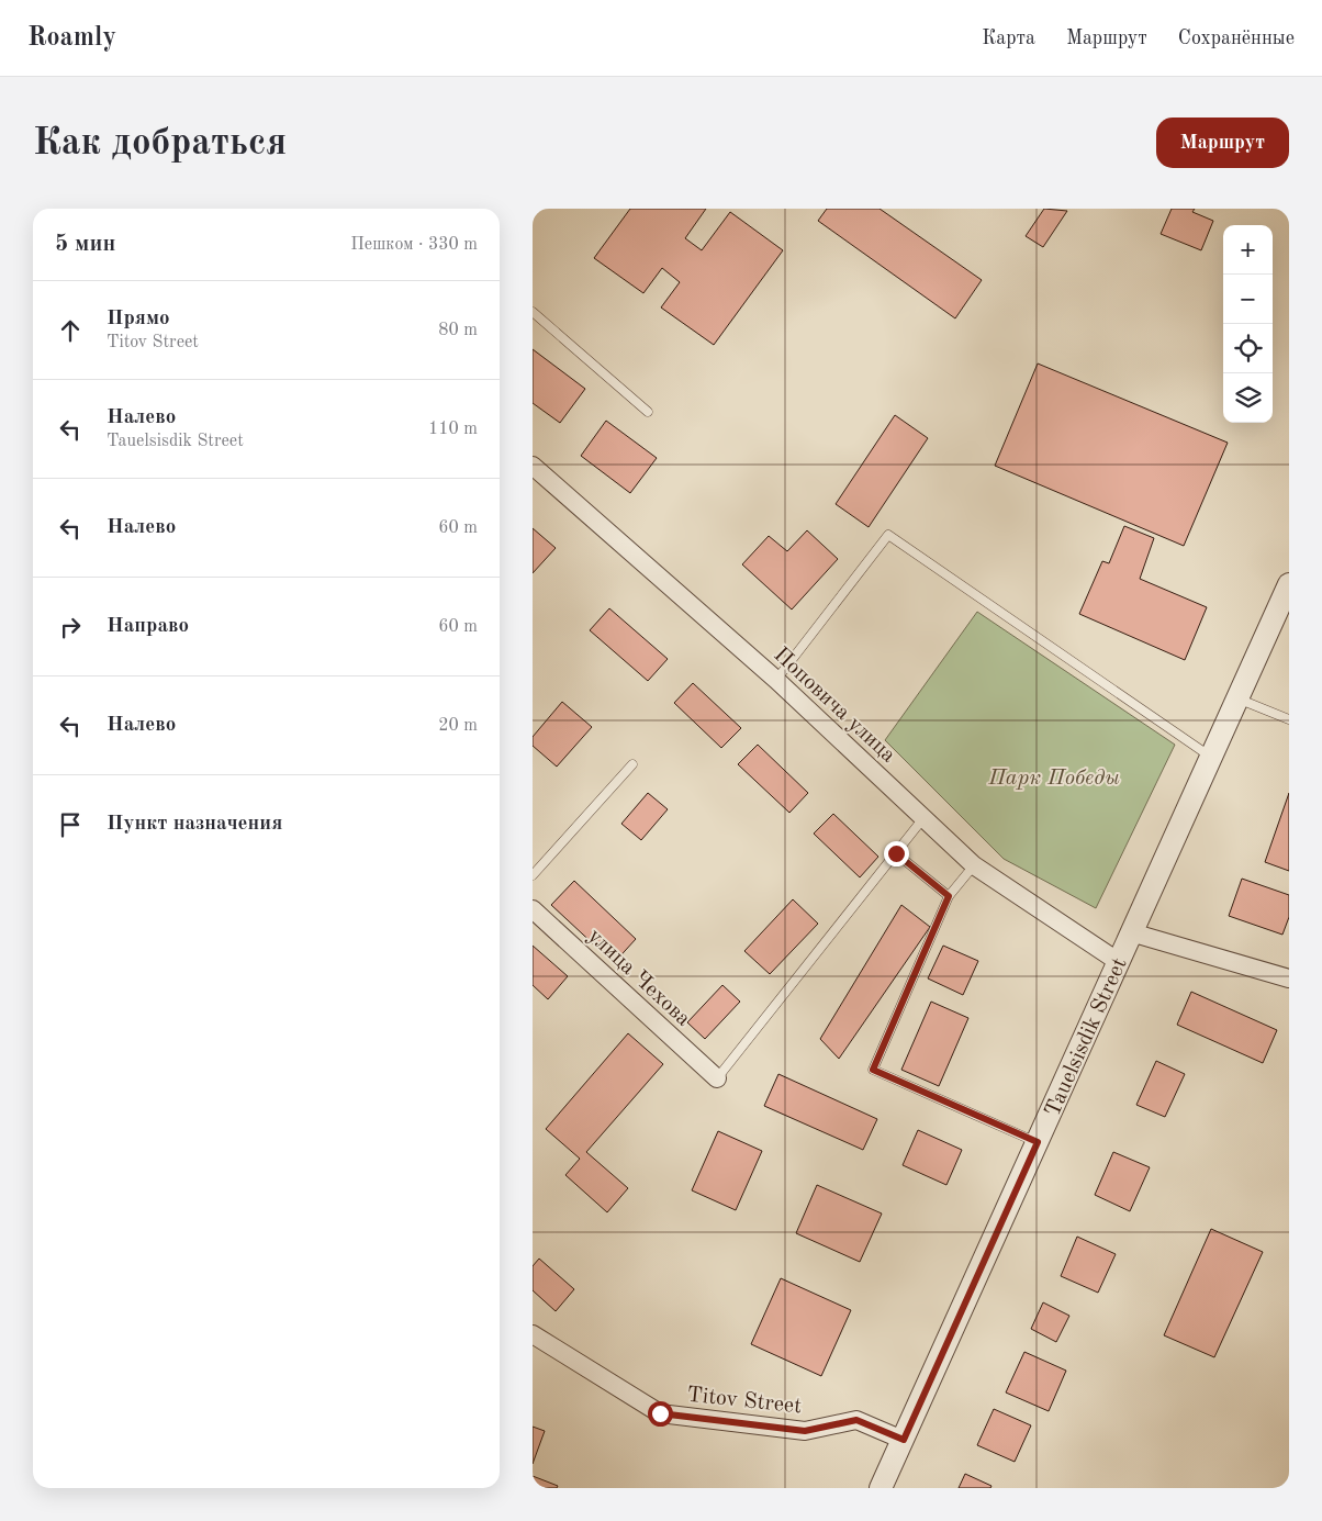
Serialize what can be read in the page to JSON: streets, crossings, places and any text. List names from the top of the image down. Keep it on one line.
{"streets":{"street":["Поповича улица","улица Чехова","Tauelsisdik Street","Titov Street"]},"crossings":[["Поповича улица","Tauelsisdik Street"],["Tauelsisdik Street","Titov Street"]],"parks":["Парк Победы"],"page":{"header":"Roamly","nav":["Карта","Маршрут","Сохранённые"],"buttons":"Маршрут","title":"Как добраться","heading":["5 мин","Пешком · 330 m"],"map_buttons":["+","−"],"list":[["Прямо","Titov Street","80 m"],["Налево","Tauelsisdik Street","110 m"],["Налево","60 m"],["Направо","60 m"],["Налево","20 m"],"Пункт назначения"]}}
